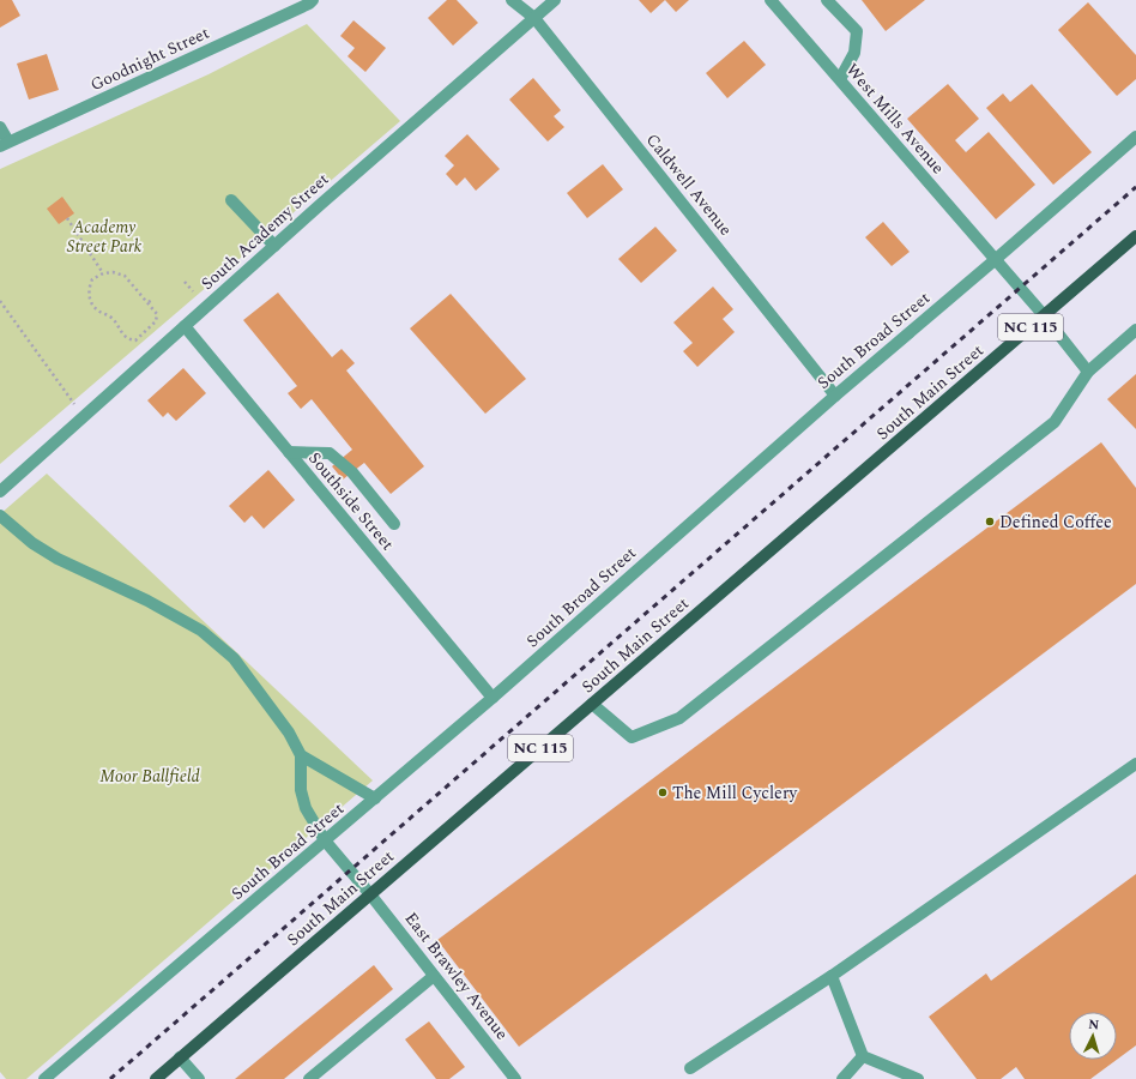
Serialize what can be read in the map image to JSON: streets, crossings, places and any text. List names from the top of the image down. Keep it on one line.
{"streets":{"main road":["NC 115","South Main Street"],"street":["Goodnight Street","West Mills Avenue","Caldwell Avenue","South Academy Street","South Broad Street","Southside Street","East Brawley Avenue"]},"crossings":[["West Mills Avenue","South Broad Street"],["West Mills Avenue","South Main Street"],["Caldwell Avenue","South Academy Street"],["Caldwell Avenue","South Broad Street"],["South Academy Street","Southside Street"],["South Broad Street","Southside Street"],["South Broad Street","East Brawley Avenue"],["South Main Street","East Brawley Avenue"]],"parks":["Academy Street Park","Moor Ballfield"],"places":["Defined Coffee","The Mill Cyclery"],"north":"top"}
